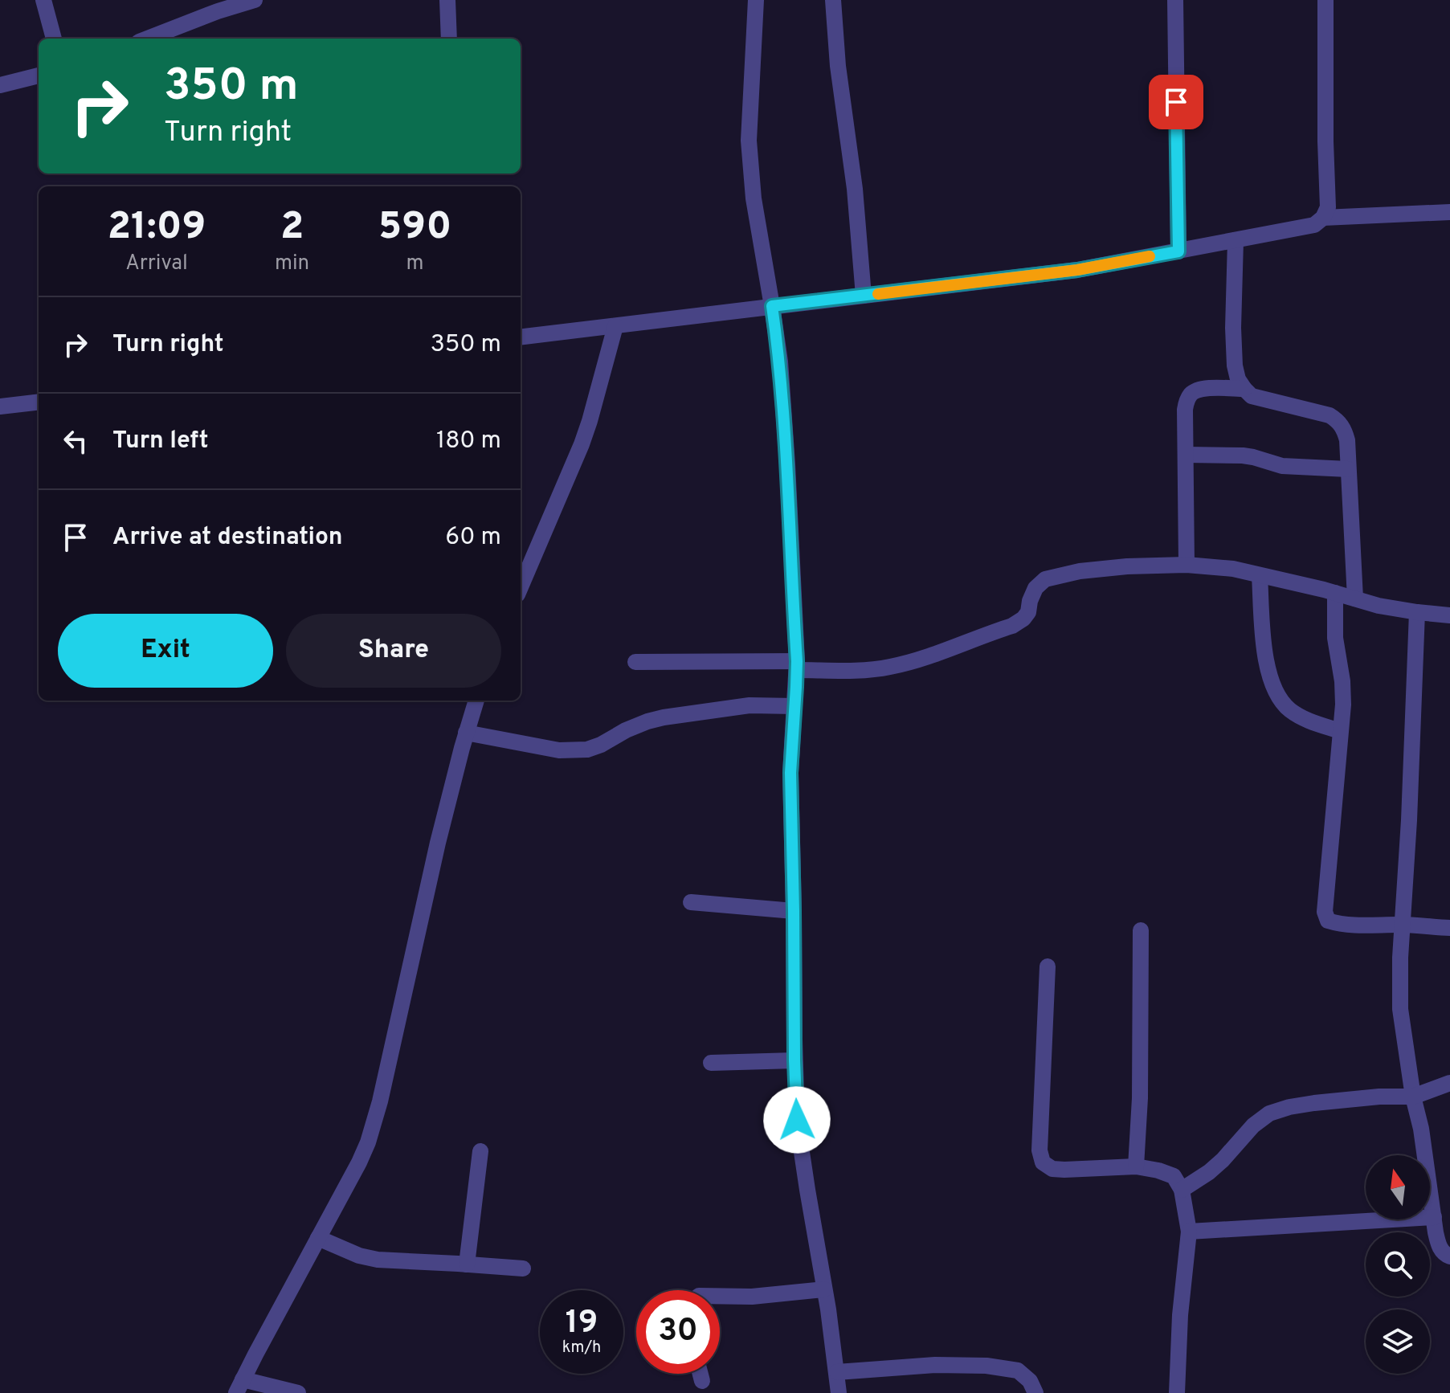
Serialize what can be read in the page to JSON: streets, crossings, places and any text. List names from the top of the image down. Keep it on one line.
{"north":"top","page":{"turn":["350 m","Turn right"],"eta":["21:09","Arrival","2","min","590","m"],"list":[{"name":"Turn right","value":"350 m"},{"name":"Turn left","value":"180 m"},{"name":"Arrive at destination","value":"60 m"}],"buttons":["Exit","Share"],"speed":"19 km/h","limit":"30"}}
